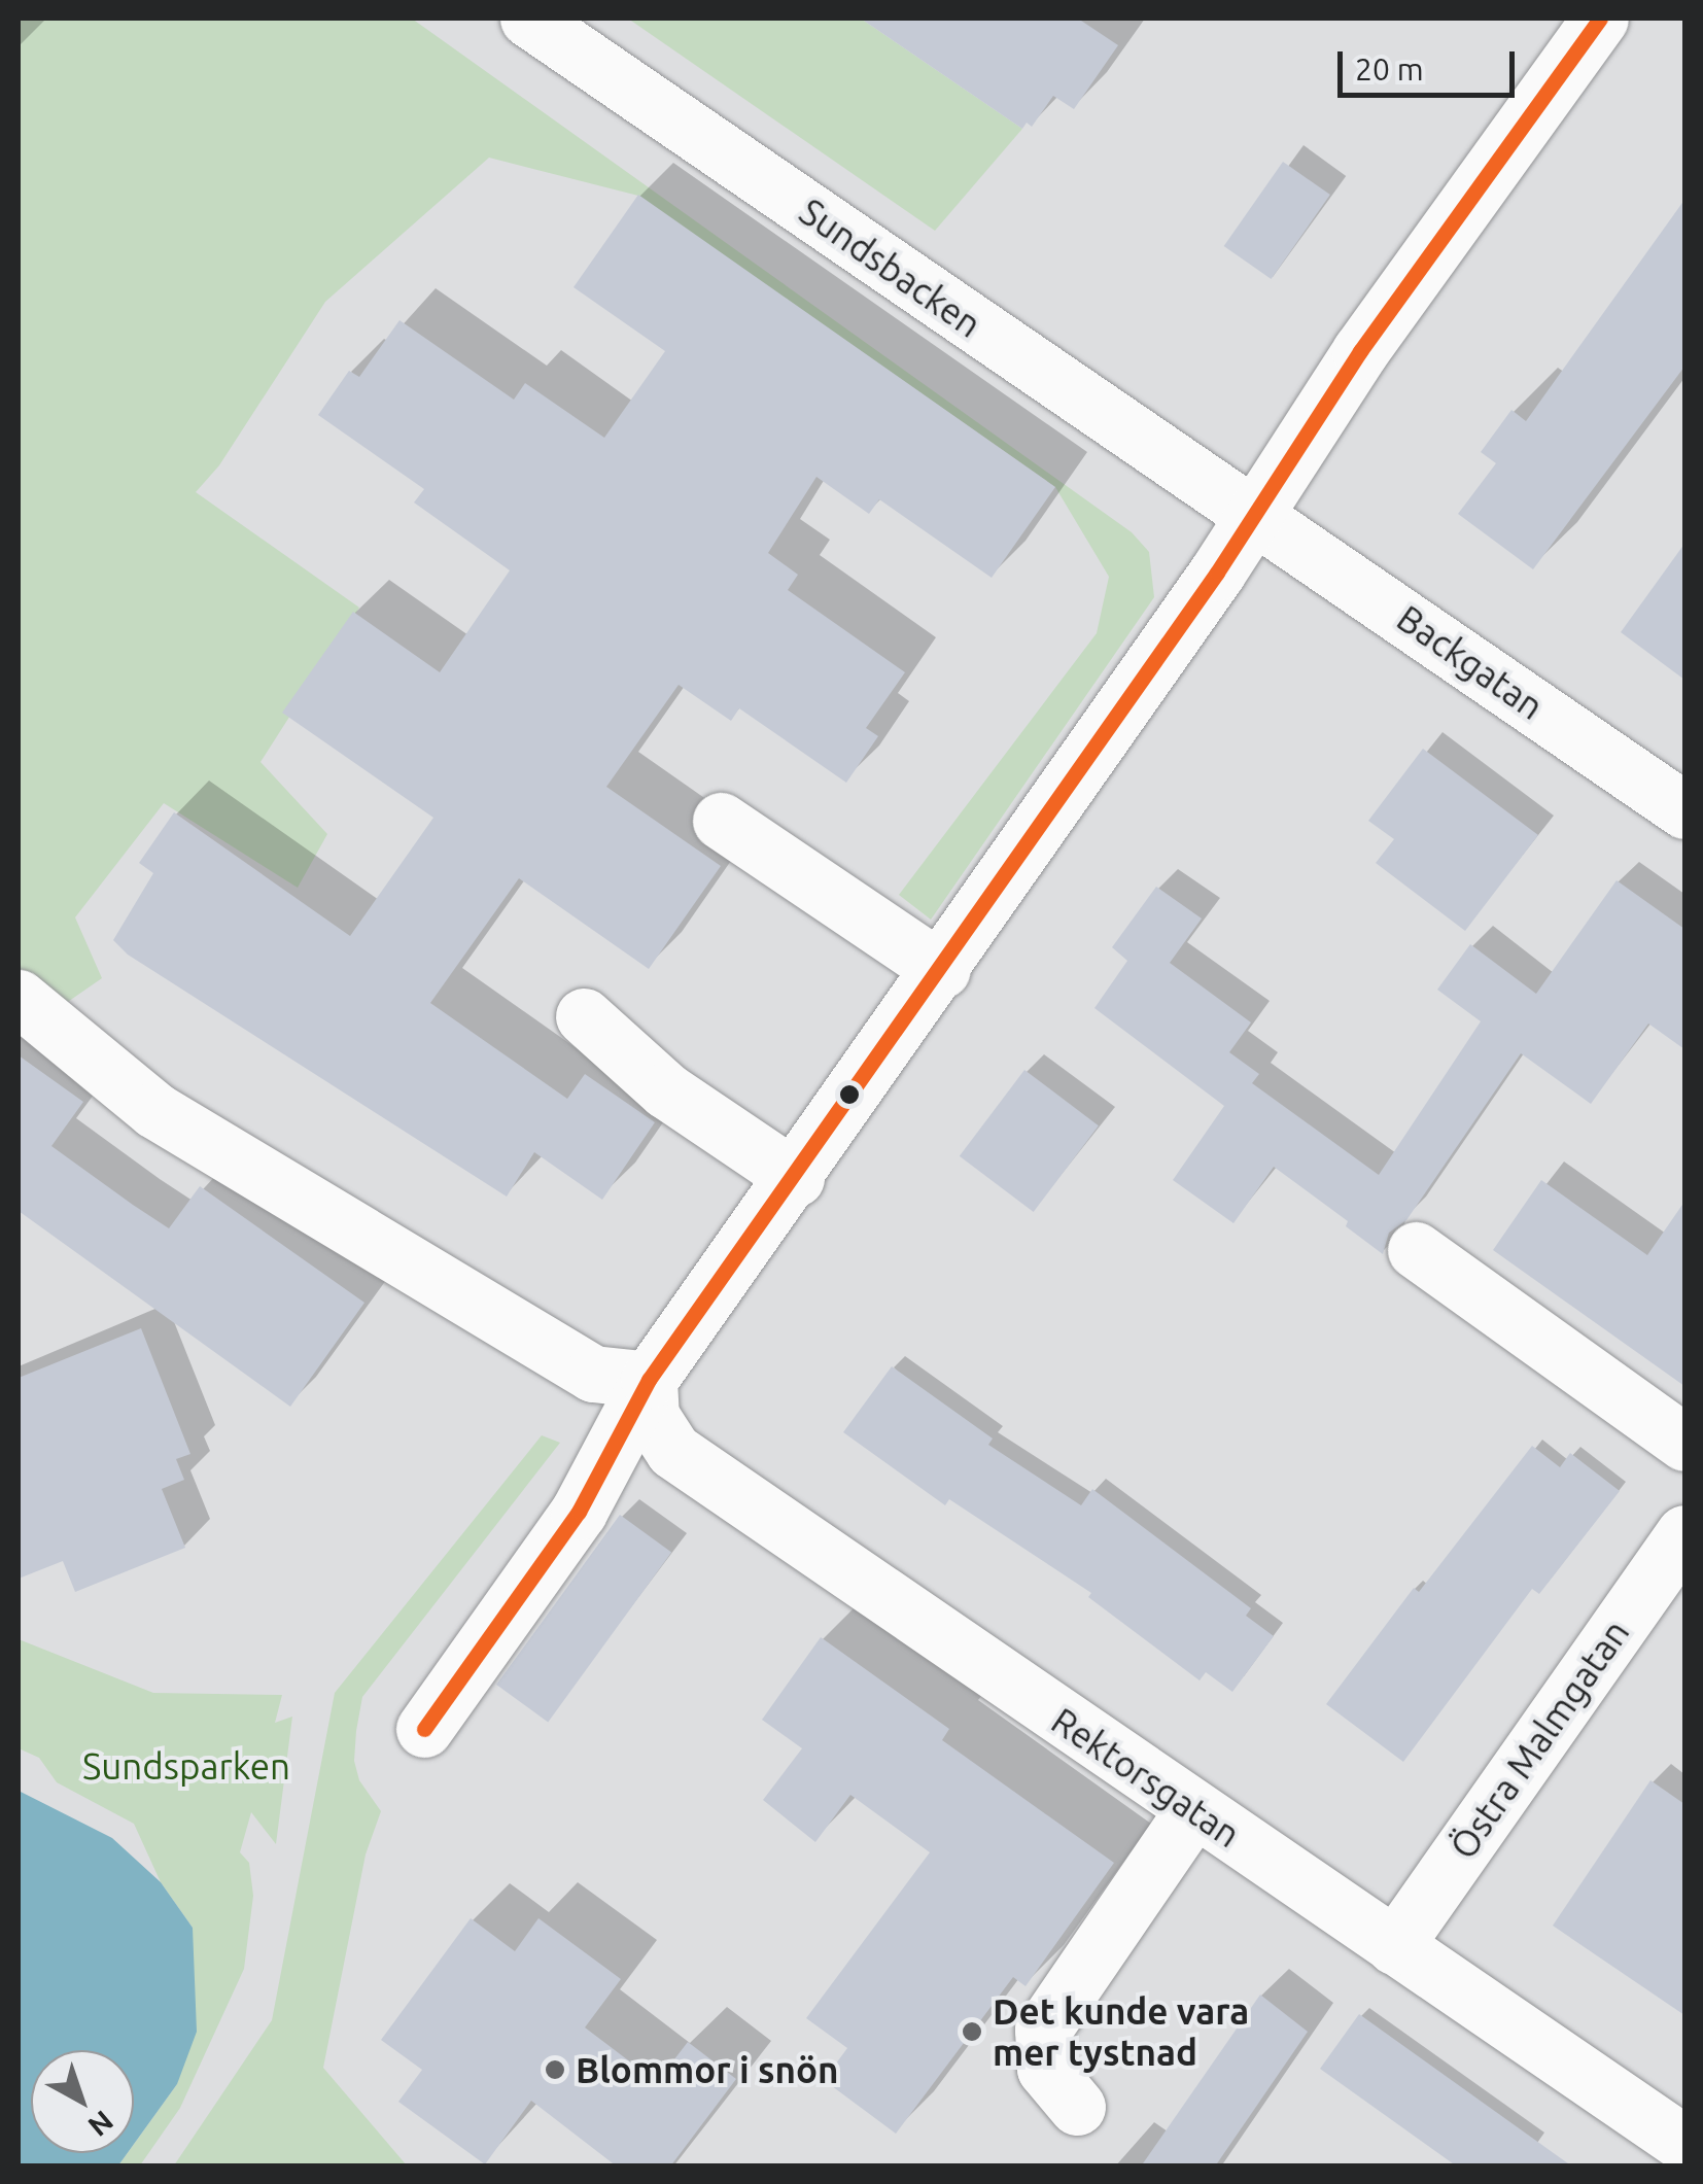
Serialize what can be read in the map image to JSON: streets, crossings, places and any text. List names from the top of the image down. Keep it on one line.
{"streets":{"street":["Sundsbacken","Backgatan","Östra Malmgatan","Rektorsgatan"]},"crossings":[["Sundsbacken","Backgatan"],["Östra Malmgatan","Rektorsgatan"]],"parks":["Sundsparken"],"places":["Det kunde vara mer tystnad","Blommor i snön"],"scale_bar":"20 m","north":"bottom right"}
